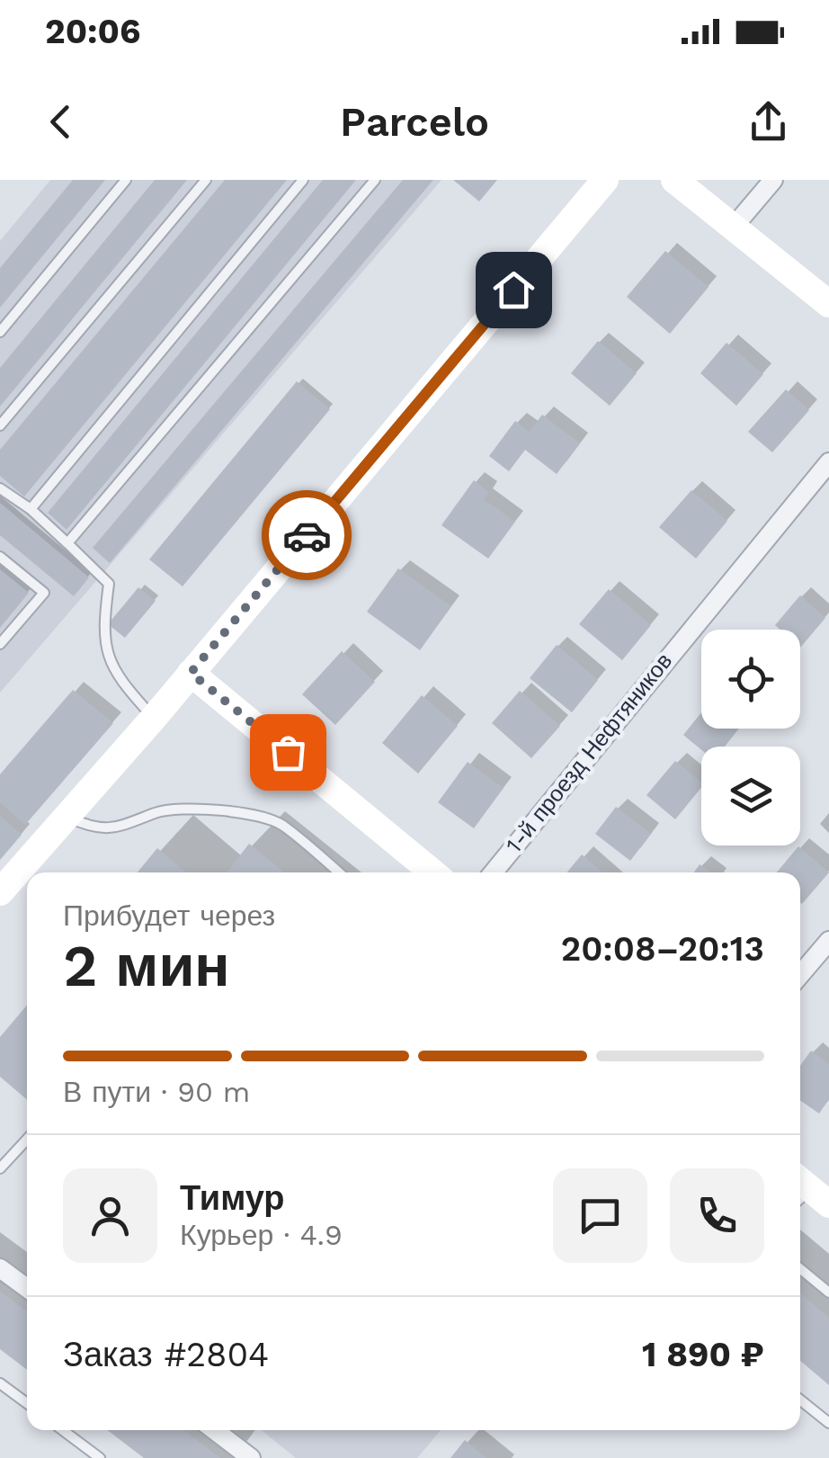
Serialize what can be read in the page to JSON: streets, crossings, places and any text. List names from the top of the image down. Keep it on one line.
{"streets":{"street":["1-й проезд Нефтяников"]},"page":{"status":"20:06","header":"Parcelo","heading":["2 мин","Прибудет через","20:08–20:13"],"panel":["Тимур","Курьер · 4.9","Заказ #2804","1 890 ₽"],"bar":"В пути · 90 m"}}
